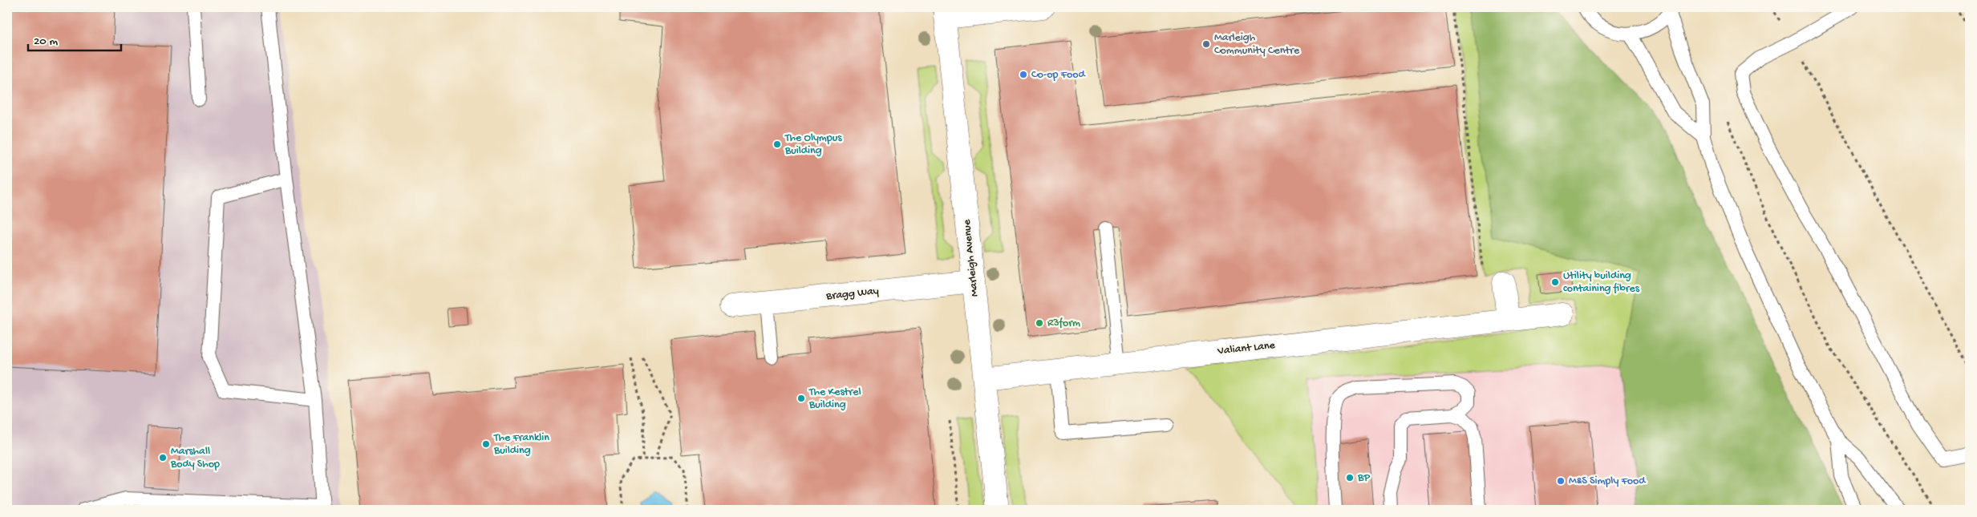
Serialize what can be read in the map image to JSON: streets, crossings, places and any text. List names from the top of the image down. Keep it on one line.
{"streets":{"street":["Marleigh Avenue","Bragg Way","Valiant Lane"]},"crossings":[["Marleigh Avenue","Bragg Way"],["Marleigh Avenue","Valiant Lane"]],"places":["Marleigh Community Centre","Co-op Food","The Olympus Building","Utility building containing fibres","R3form","The Kestrel Building","The Franklin Building","Marshall Body Shop","BP","M&S Simply Food"],"scale_bar":"20 m"}
